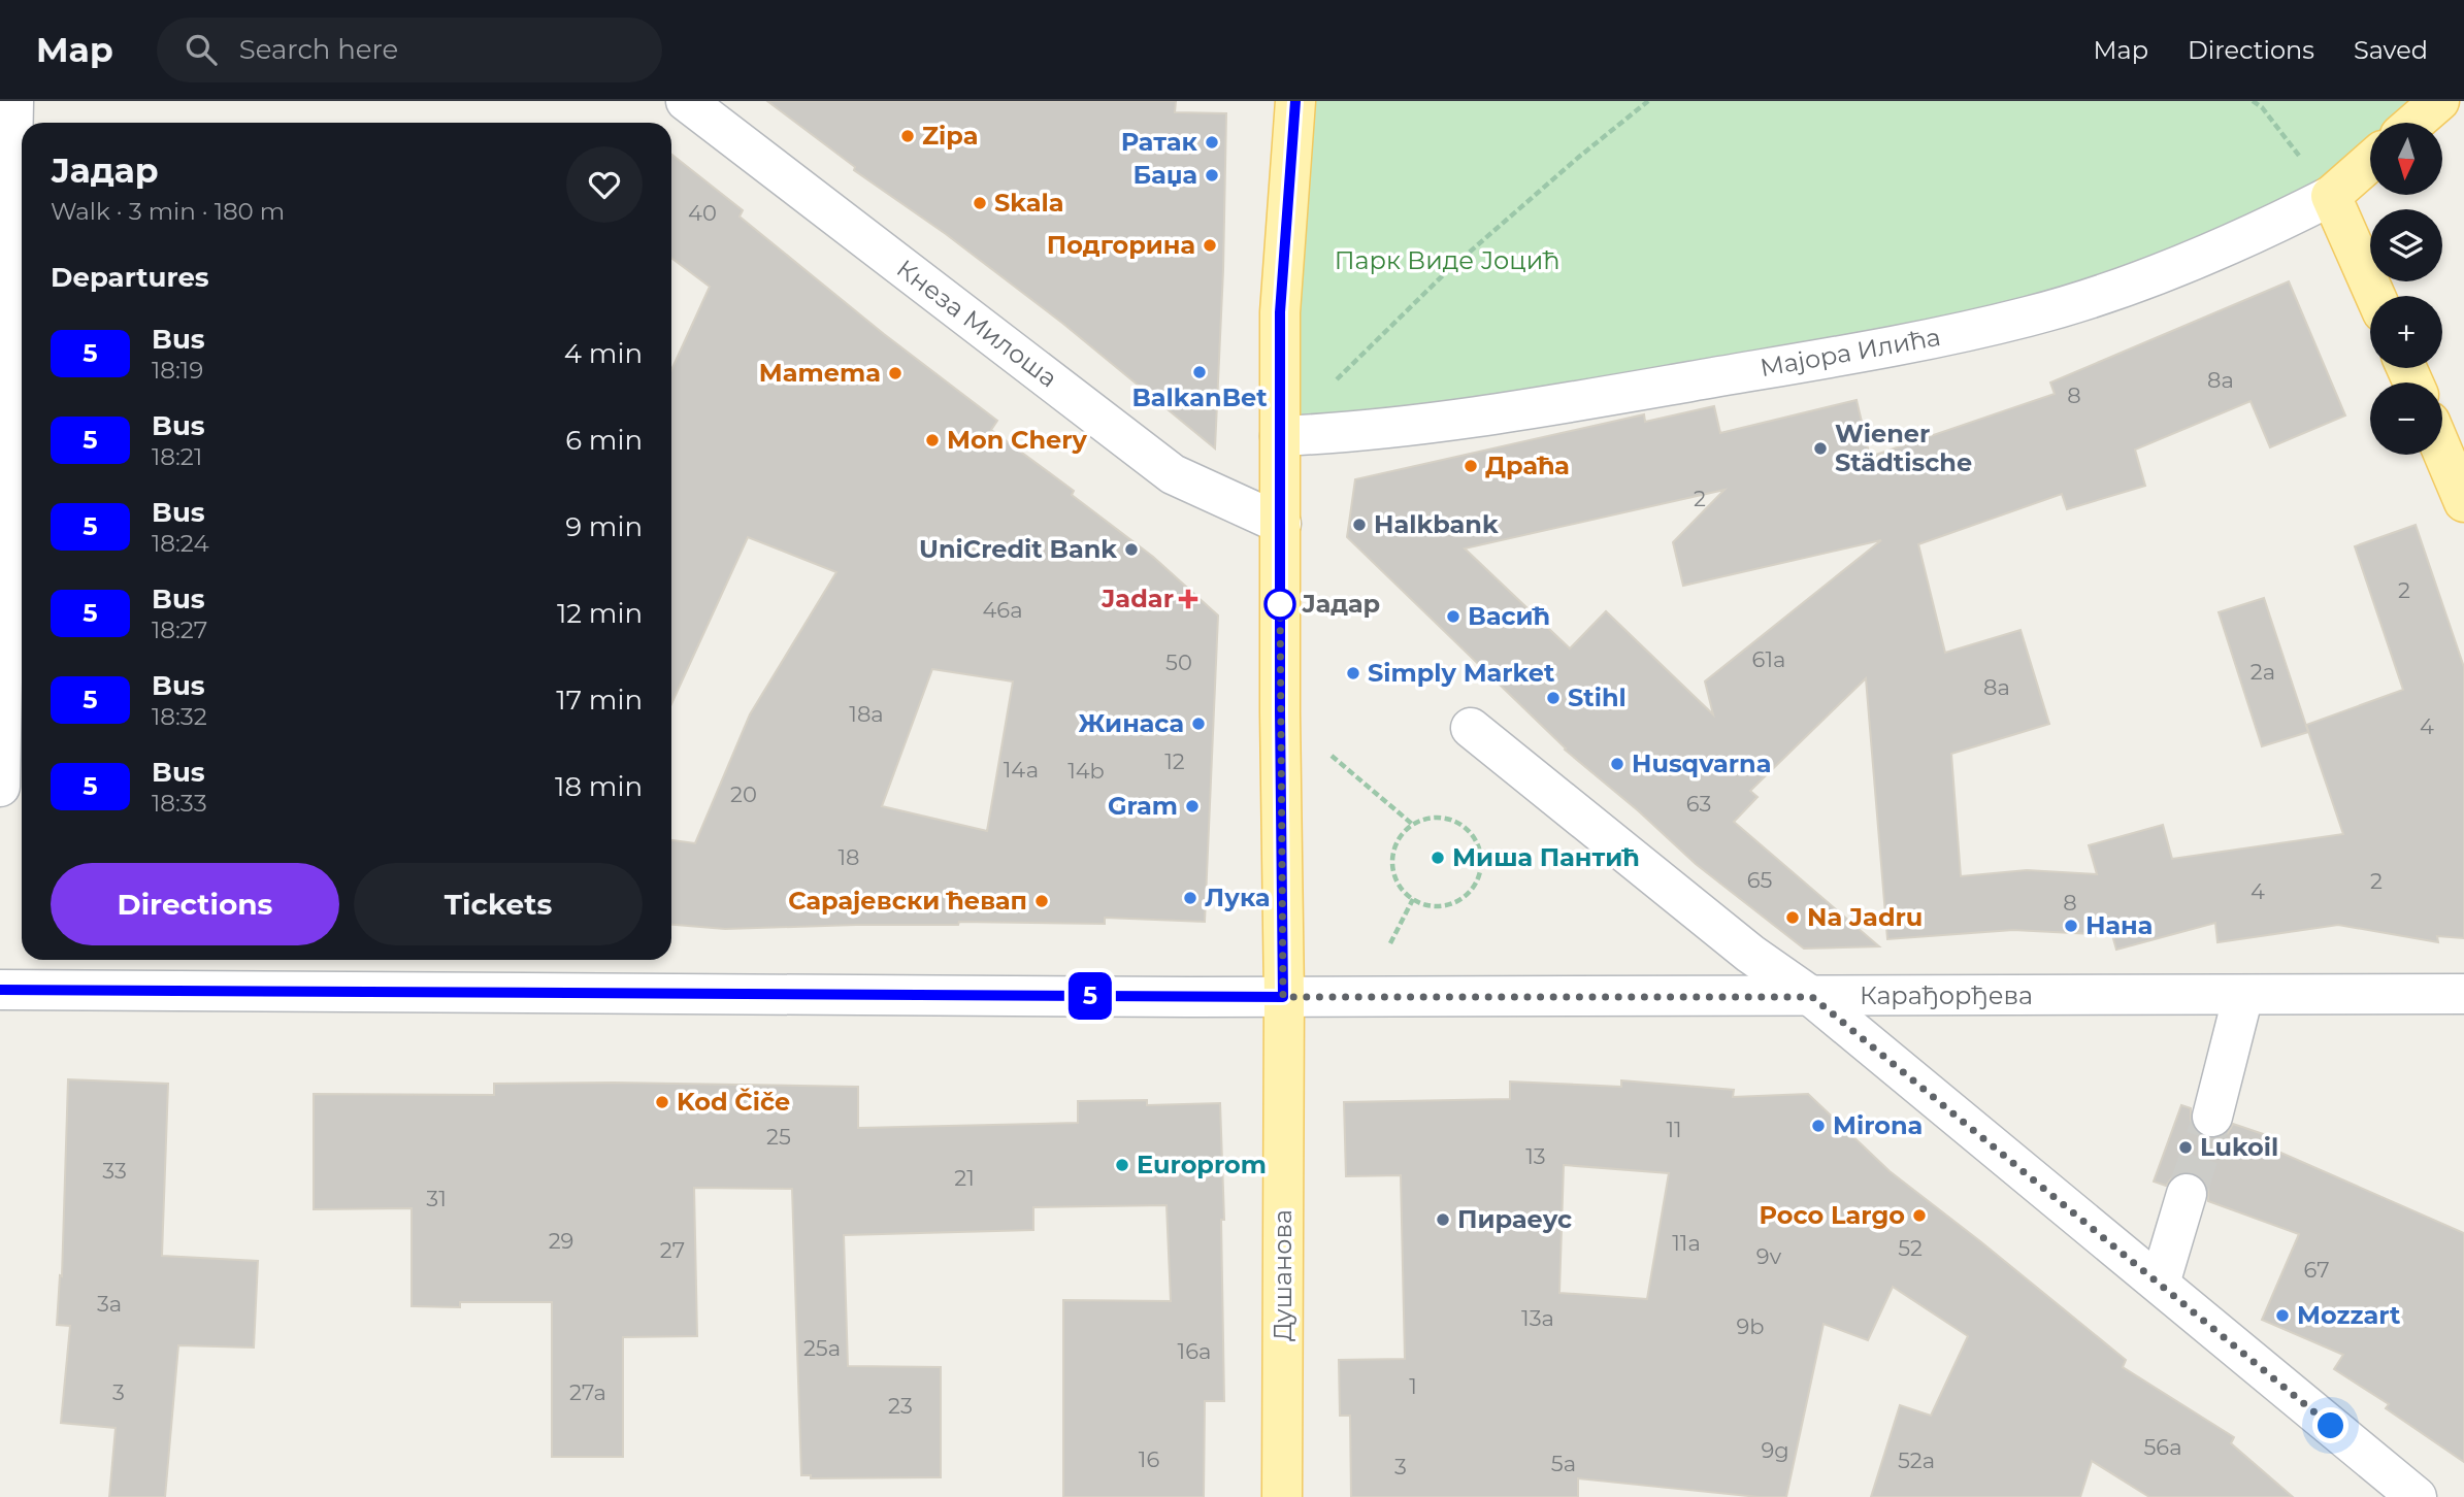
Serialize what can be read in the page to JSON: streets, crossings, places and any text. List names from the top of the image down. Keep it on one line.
{"streets":{"main road":["Мајора Илића","Душанова"],"street":["Кнеза Милоша","Карађорђева"]},"crossings":[["Кнеза Милоша","Душанова"],["Мајора Илића","Душанова"],["Карађорђева","Душанова"]],"parks":["Парк Виде Јоцић"],"places":{"other":["Zipa","Ратак","Баџа","Skala","Подгорина","BalkanBet","Mamema","Mon Chery","Wiener Städtische","Драћа","Halkbank","UniCredit Bank","Јадар","Васић","Simply Market","Stihl","Жинаса","Husqvarna","Gram","Миша Пантић","Лука","Сарајевски ћевап","Na Jadru","Нана","Kod Čiče","Mirona","Lukoil","Europrom","Poco Largo","Пираеус","Mozzart"],"health":["Jadar"]},"lines":["bus line 5"],"house_numbers":["40","8a","8","2","2","46a","61a","50","2a","8a","18a","4","12","14a","14b","20","63","18","65","2","4","8","11","25","13","33","21","31","29","11a","52","27","9v","67","3a","13a","9b","25a","16a","1","3","27a","23","56a","9g","16","52a","5a","3"],"north":"bottom","page":{"header":"Map","search":"Search here","nav":["Map","Directions","Saved"],"on_map":"5","map_buttons":["+","−"],"heading":[["Јадар","Walk · 3 min · 180 m"],"Departures"],"list":[{"mark":"5","name":"Bus","note":"18:19","value":"4 min"},{"mark":"5","name":"Bus","note":"18:21","value":"6 min"},{"mark":"5","name":"Bus","note":"18:24","value":"9 min"},{"mark":"5","name":"Bus","note":"18:27","value":"12 min"},{"mark":"5","name":"Bus","note":"18:32","value":"17 min"},{"mark":"5","name":"Bus","note":"18:33","value":"18 min"}],"buttons":["Directions","Tickets"]}}
